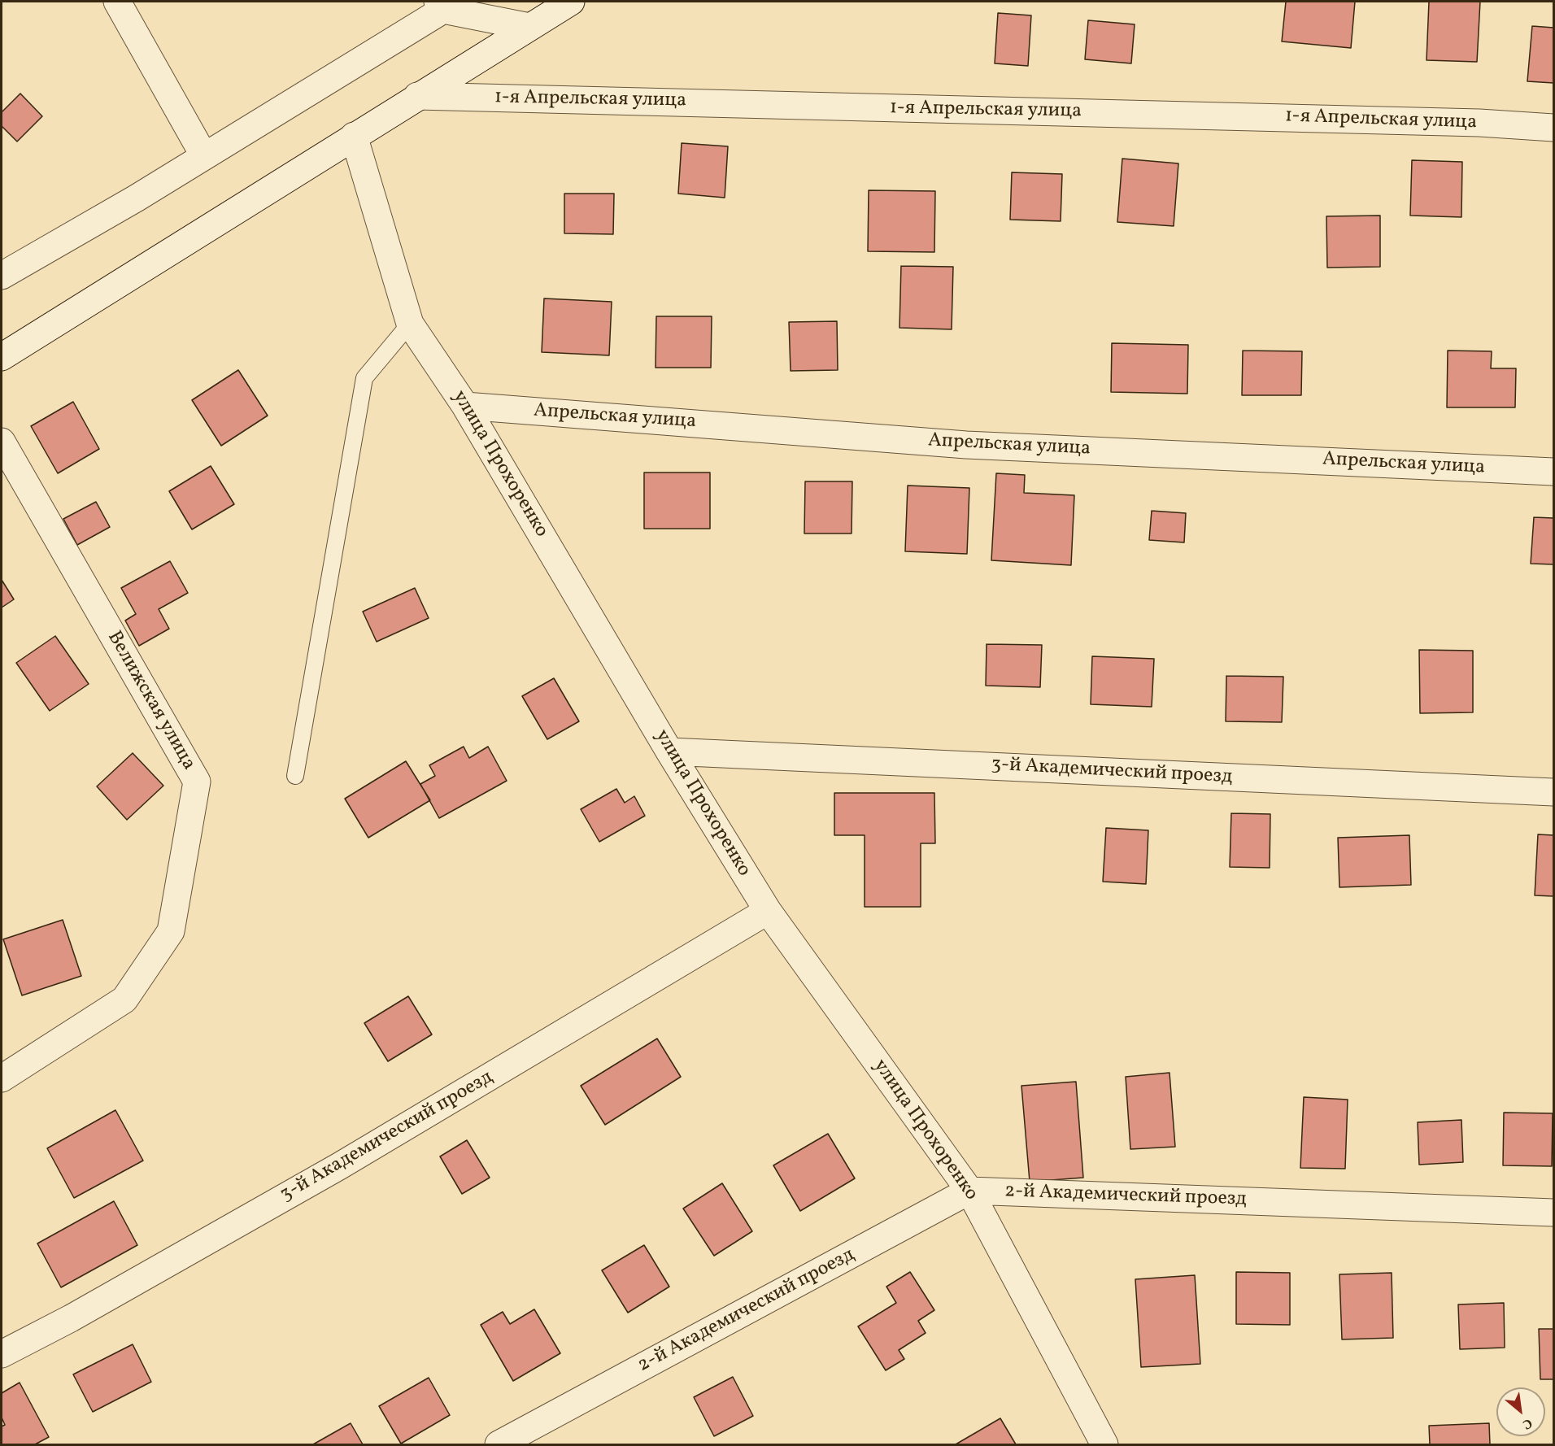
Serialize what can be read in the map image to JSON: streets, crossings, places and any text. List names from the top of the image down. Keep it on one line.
{"streets":{"street":["1-я Апрельская улица","Апрельская улица","улица Прохоренко","Велижская улица","3-й Академический проезд","2-й Академический проезд"]},"crossings":[["Апрельская улица","улица Прохоренко"],["улица Прохоренко","3-й Академический проезд"],["улица Прохоренко","2-й Академический проезд"]],"north":"bottom right"}
